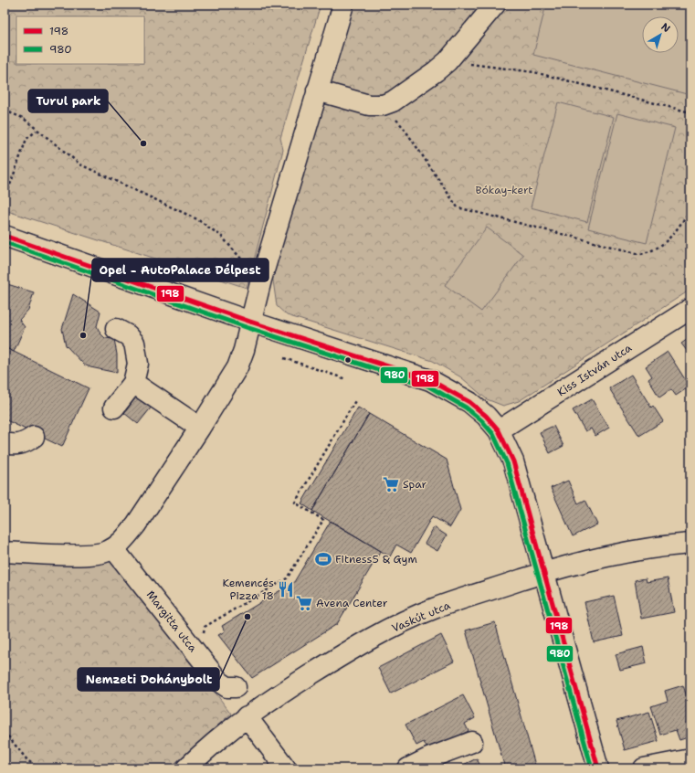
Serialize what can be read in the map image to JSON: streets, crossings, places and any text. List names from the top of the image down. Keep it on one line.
{"streets":{"street":["Kiss István utca","Vaskút utca","Margitta utca"]},"parks":["Bókay-kert"],"places":{"other":["Turul park","Opel - AutoPalace Délpest","Nemzeti Dohánybolt"],"supermarket":["Spar","Avena Center"],"sports":["Fitness5 & Gym"],"restaurant":["Kemencés Pizza 18"]},"lines":["transit line 198","transit line 980"],"legend":["198","980"],"north":"top right"}
